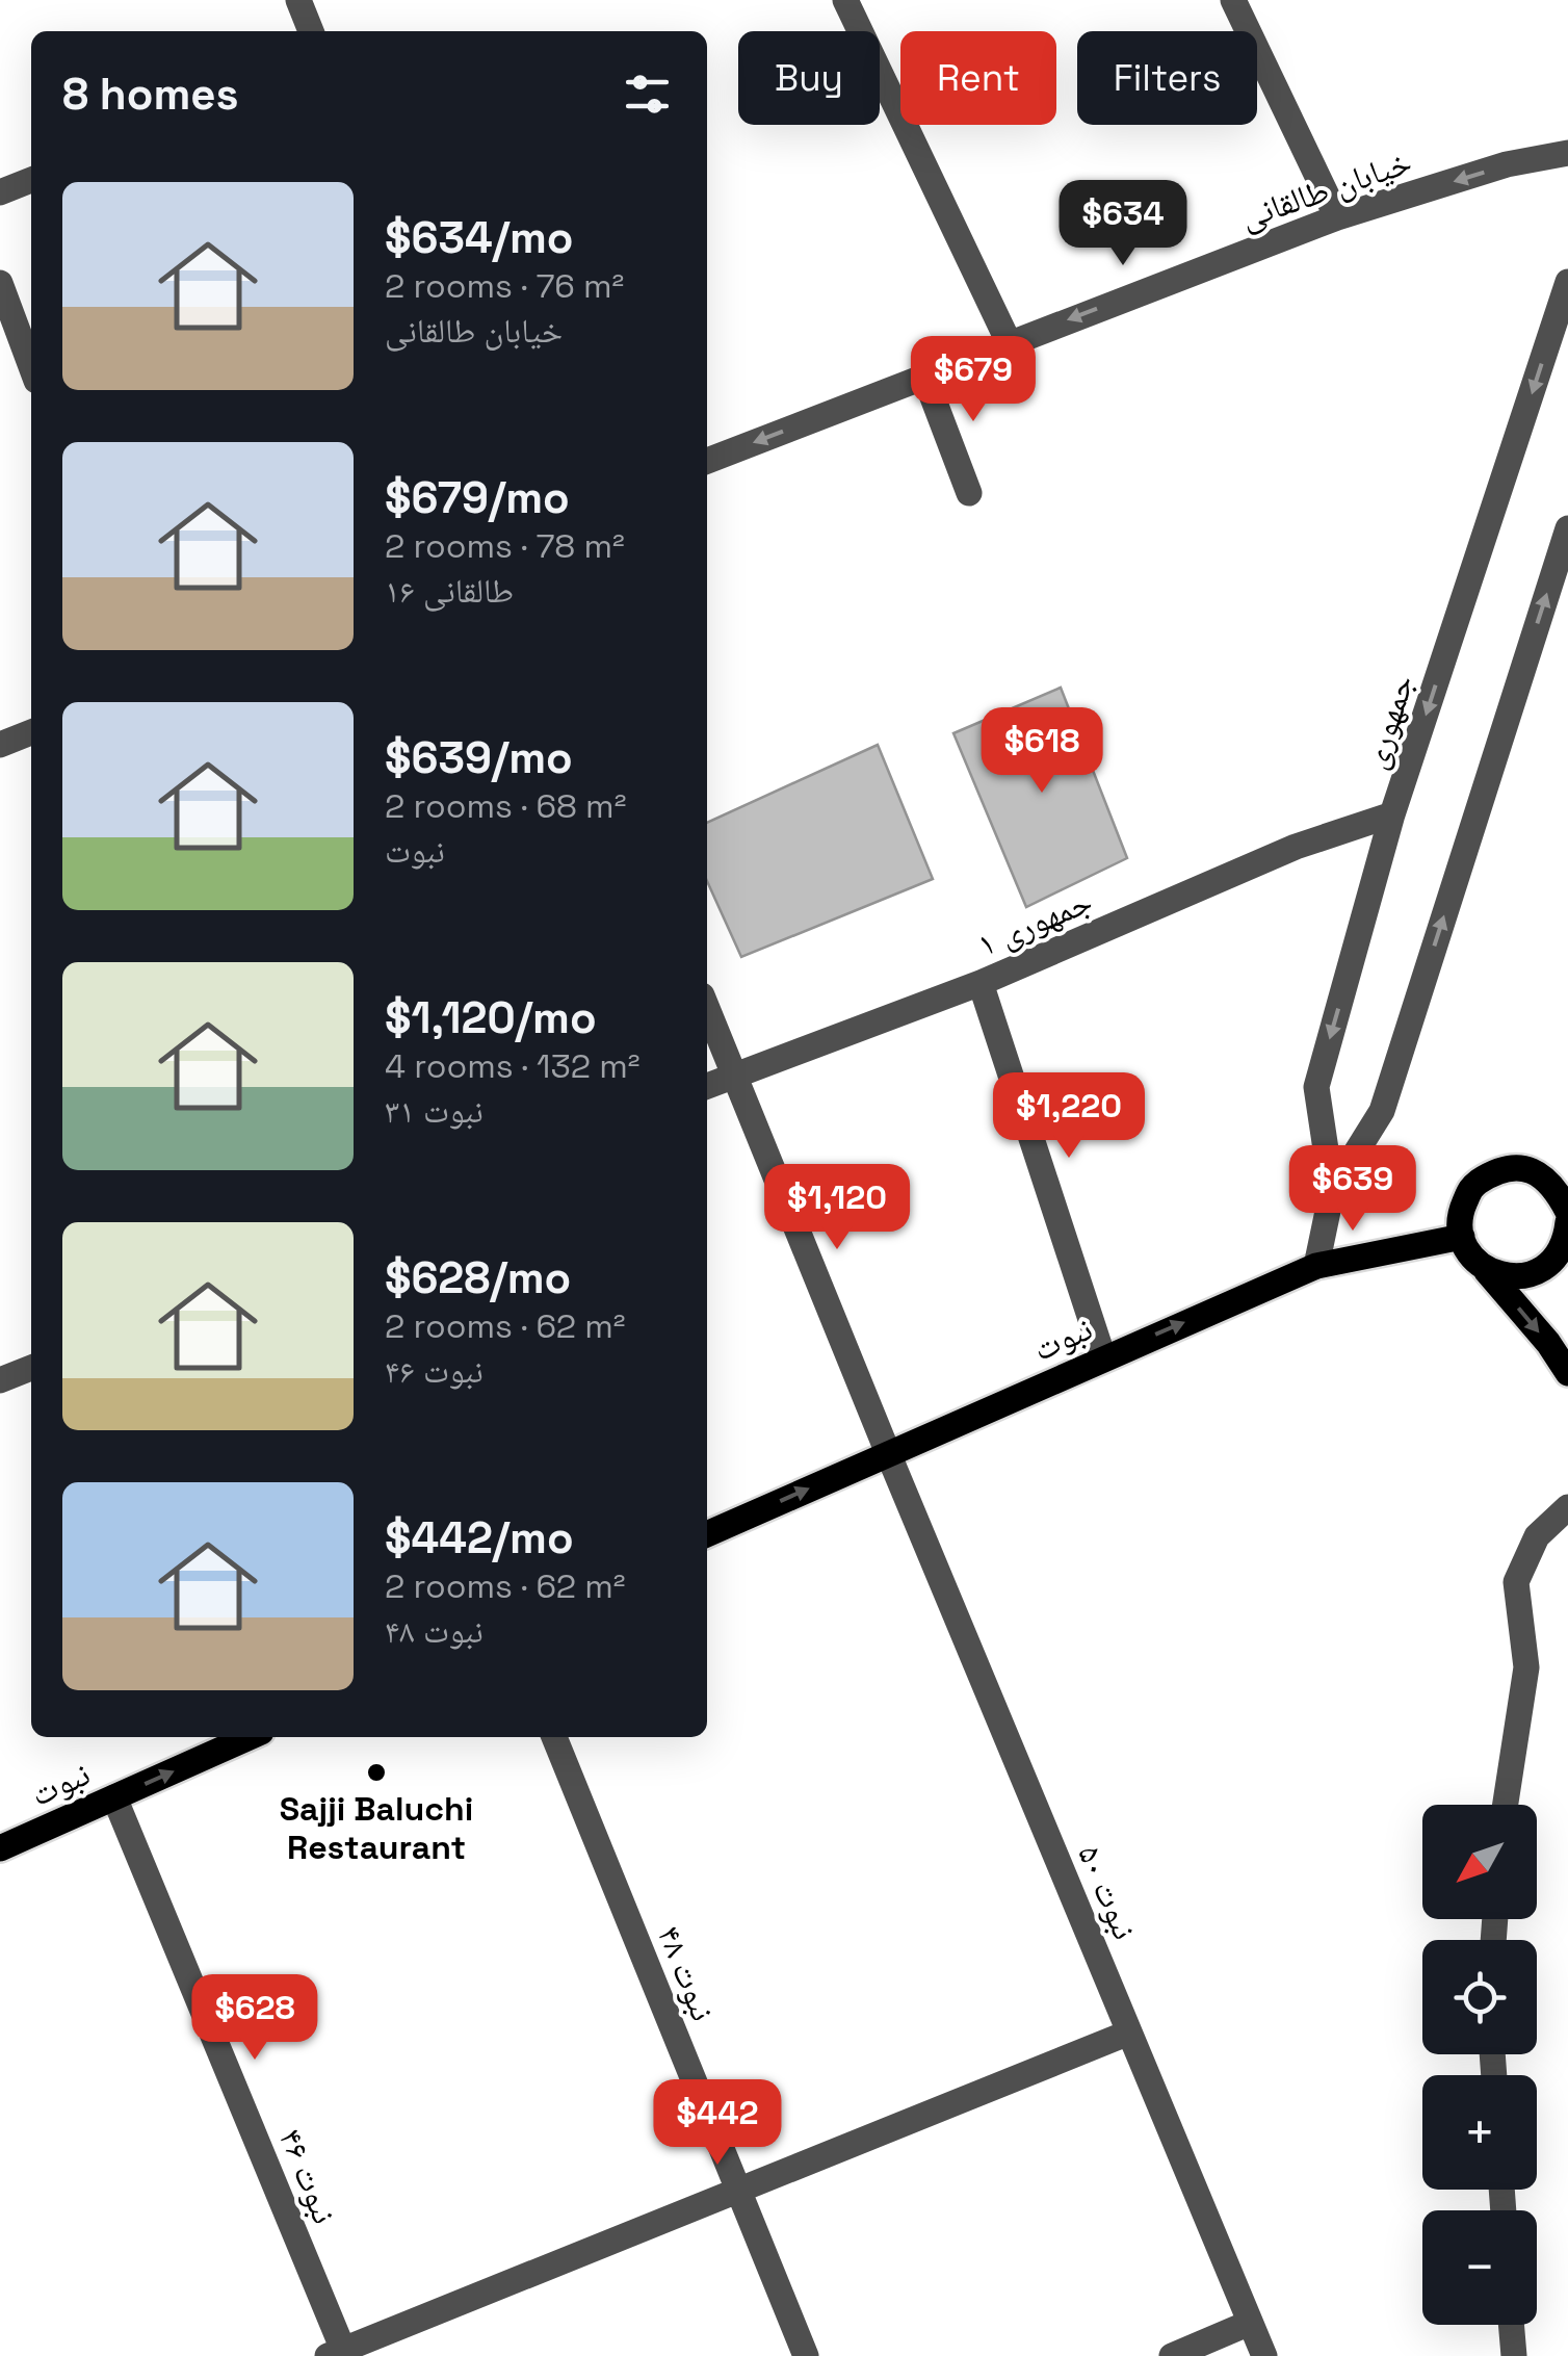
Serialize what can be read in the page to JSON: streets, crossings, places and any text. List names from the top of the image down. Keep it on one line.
{"streets":{"main road":["نبوت"],"street":["خیابان طالقانی","جمهوری","جمهوری ۱","نبوت ۵۰","نبوت ۴۸","نبوت ۴۶"]},"crossings":[["جمهوری","جمهوری ۱"],["جمهوری","نبوت"],["جمهوری ۱","نبوت ۵۰"],["نبوت","نبوت ۵۰"],["نبوت","نبوت ۴۶"]],"one_way":["خیابان طالقانی","نبوت"],"places":["Sajji Baluchi Restaurant"],"north":"bottom left","page":{"chip":["Buy","Rent","Filters"],"heading":"8 homes","list":[{"name":"$634/mo","note":"2 rooms · 76 m² · خیابان طالقانی"},{"name":"$679/mo","note":"2 rooms · 78 m² · طالقانی ۱۶"},{"name":"$639/mo","note":"2 rooms · 68 m² · نبوت"},{"name":"$1,120/mo","note":"4 rooms · 132 m² · نبوت ۳۱"},{"name":"$628/mo","note":"2 rooms · 62 m² · نبوت ۴۶"},{"name":"$442/mo","note":"2 rooms · 62 m² · نبوت ۴۸"}],"price":["$634","$679","$618","$1,220","$639","$1,120","$628","$442"],"map_buttons":["+","−"]}}
